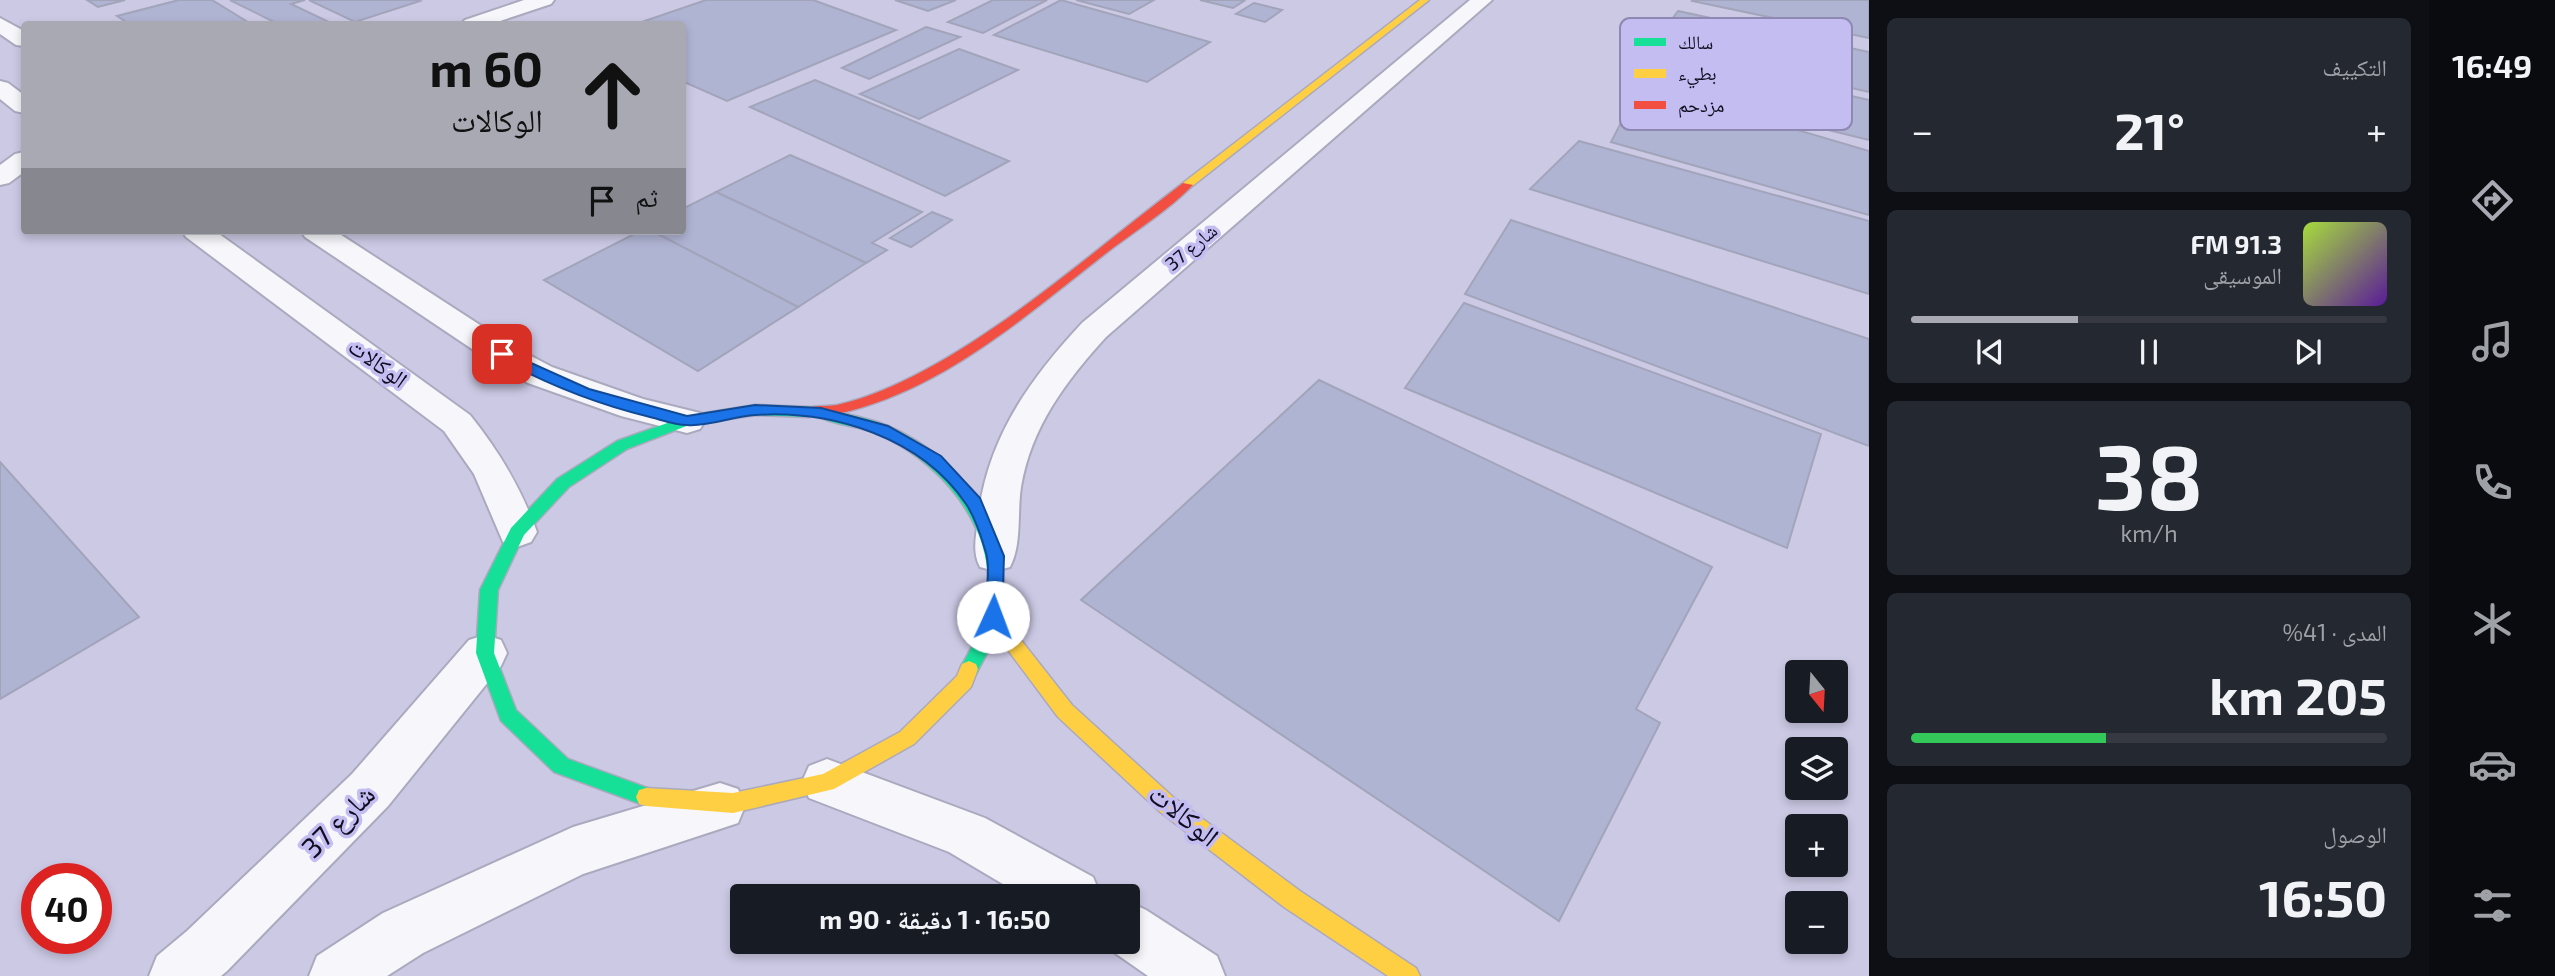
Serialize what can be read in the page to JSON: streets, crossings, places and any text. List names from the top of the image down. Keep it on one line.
{"streets":{"street":["شارع 37","الوكالات"]},"legend":["سالك","بطيء","مزدحم"],"north":"bottom","page":{"tabs":"16:49","tile":["التكييف",["38","km/h"],["المدى · 41%","205 km"],["الوصول","16:50"]],"turn":["60 m","الوكالات"],"heat":["−","21°","+"],"then":"ثم","song":["91.3 FM","الموسيقى"],"map_buttons":["+","−"],"limit":"40","trip":"16:50 · 1 دقيقة · 90 m"}}
